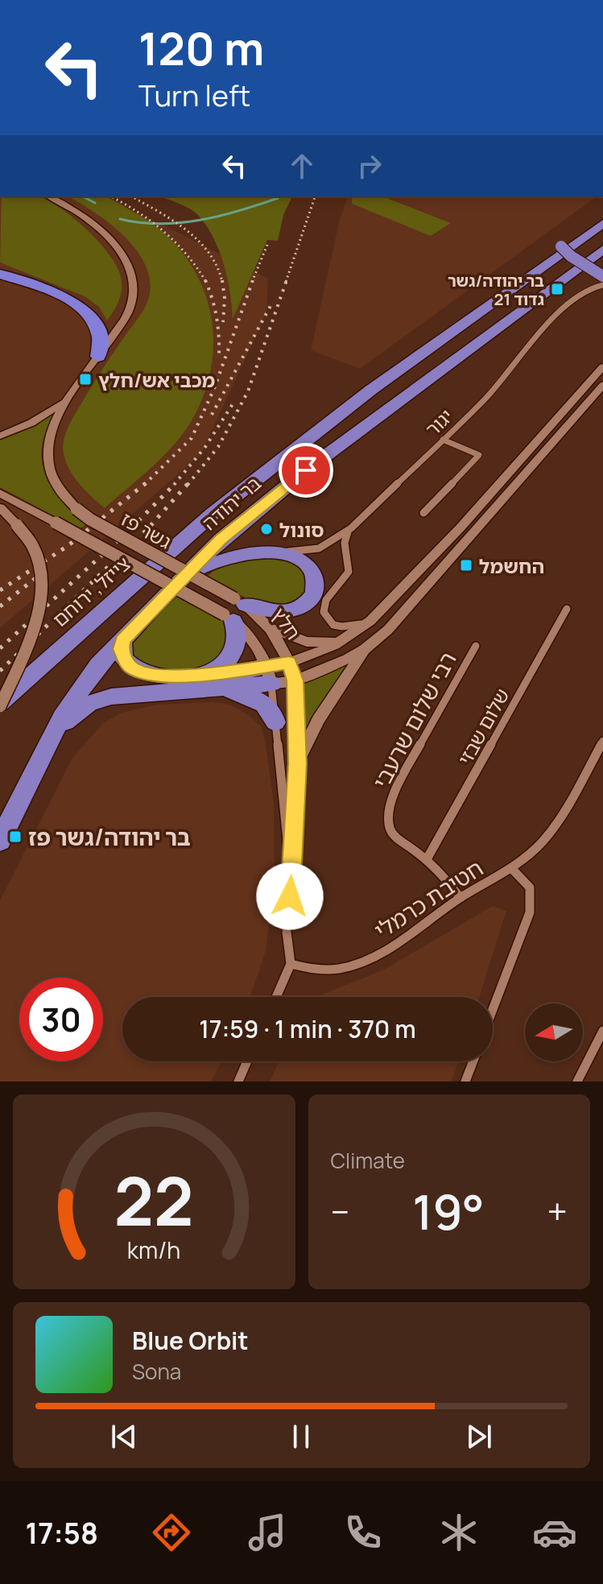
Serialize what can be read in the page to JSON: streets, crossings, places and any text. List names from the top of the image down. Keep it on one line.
{"streets":{"highway":["בר יהודה","צייזל, ירוחם"],"street":["יגור","גשר פז","חלץ","רבי שלום שרעבי","שלום שבזי","חטיבת כרמלי"]},"crossings":[["בר יהודה","צייזל, ירוחם"],["גשר פז","חלץ"],["רבי שלום שרעבי","שלום שבזי"],["רבי שלום שרעבי","חטיבת כרמלי"]],"places":{"transit":["בר יהודה/גשר גדוד 21","מכבי אש/חלץ","החשמל","בר יהודה/גשר פז"],"other":["סונול"]},"north":"left","page":{"turn":["120 m","Turn left"],"limit":"30","trip":"17:59 · 1 min · 370 m","tile":"Climate","heat":["−","19°","+"],"song":["Blue Orbit","Sona"],"tabs":"17:58","gauge":["22","km/h"]}}
